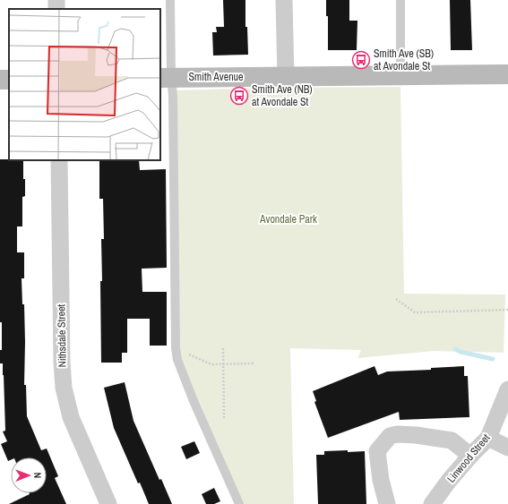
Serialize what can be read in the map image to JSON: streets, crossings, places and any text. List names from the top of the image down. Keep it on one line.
{"streets":{"street":["Smith Avenue","Nithsdale Street","Linwood Street"]},"parks":["Avondale Park"],"places":{"bus stop":["Smith Ave (SB) at Avondale St","Smith Ave (NB) at Avondale St"]},"north":"right"}
